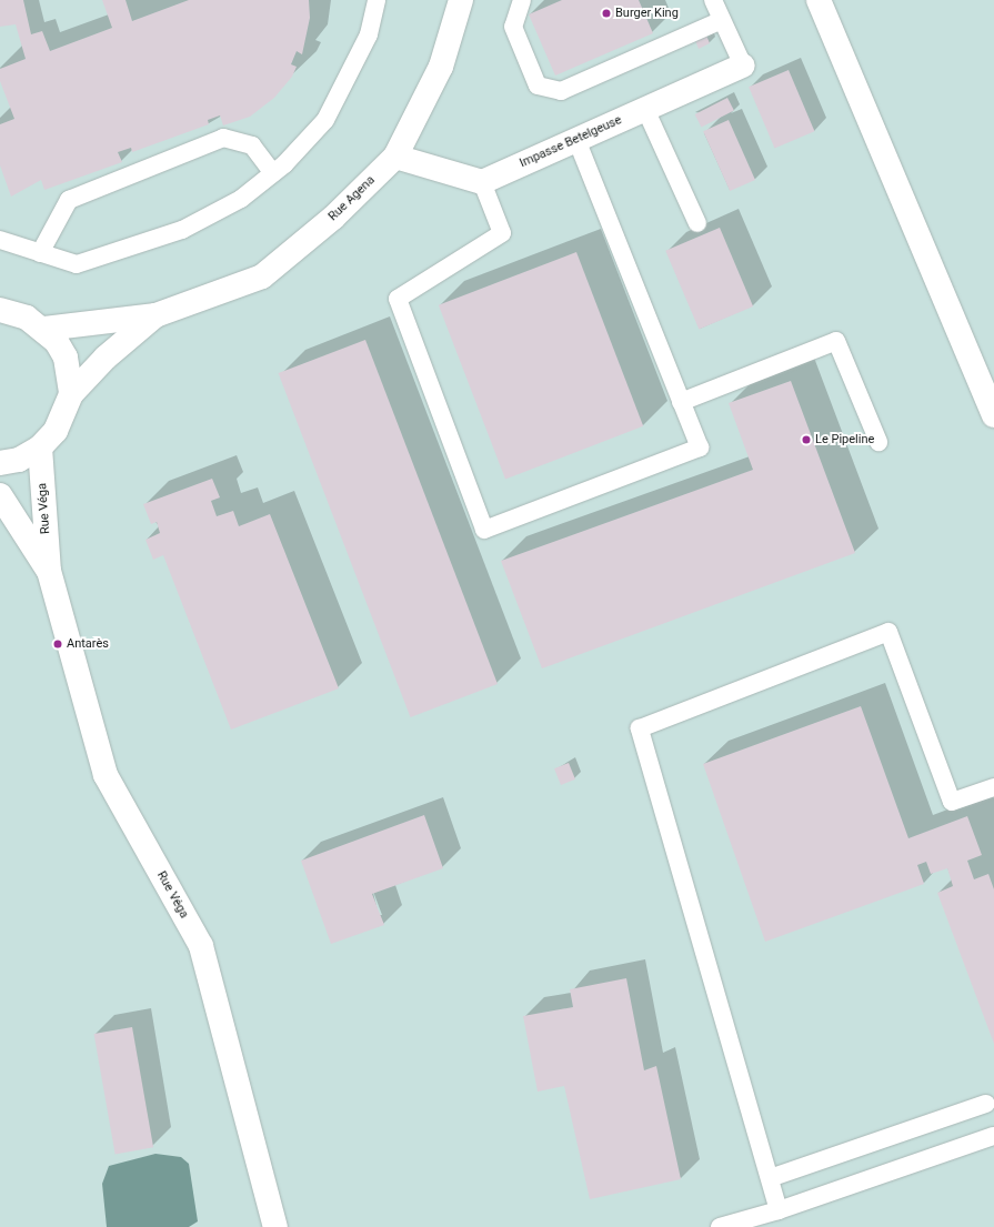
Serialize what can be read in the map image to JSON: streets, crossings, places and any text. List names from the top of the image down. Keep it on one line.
{"streets":{"main road":["Impasse Betelgeuse","Rue Agena","Rue Véga"]},"places":["Burger King","Le Pipeline","Antarès"]}
